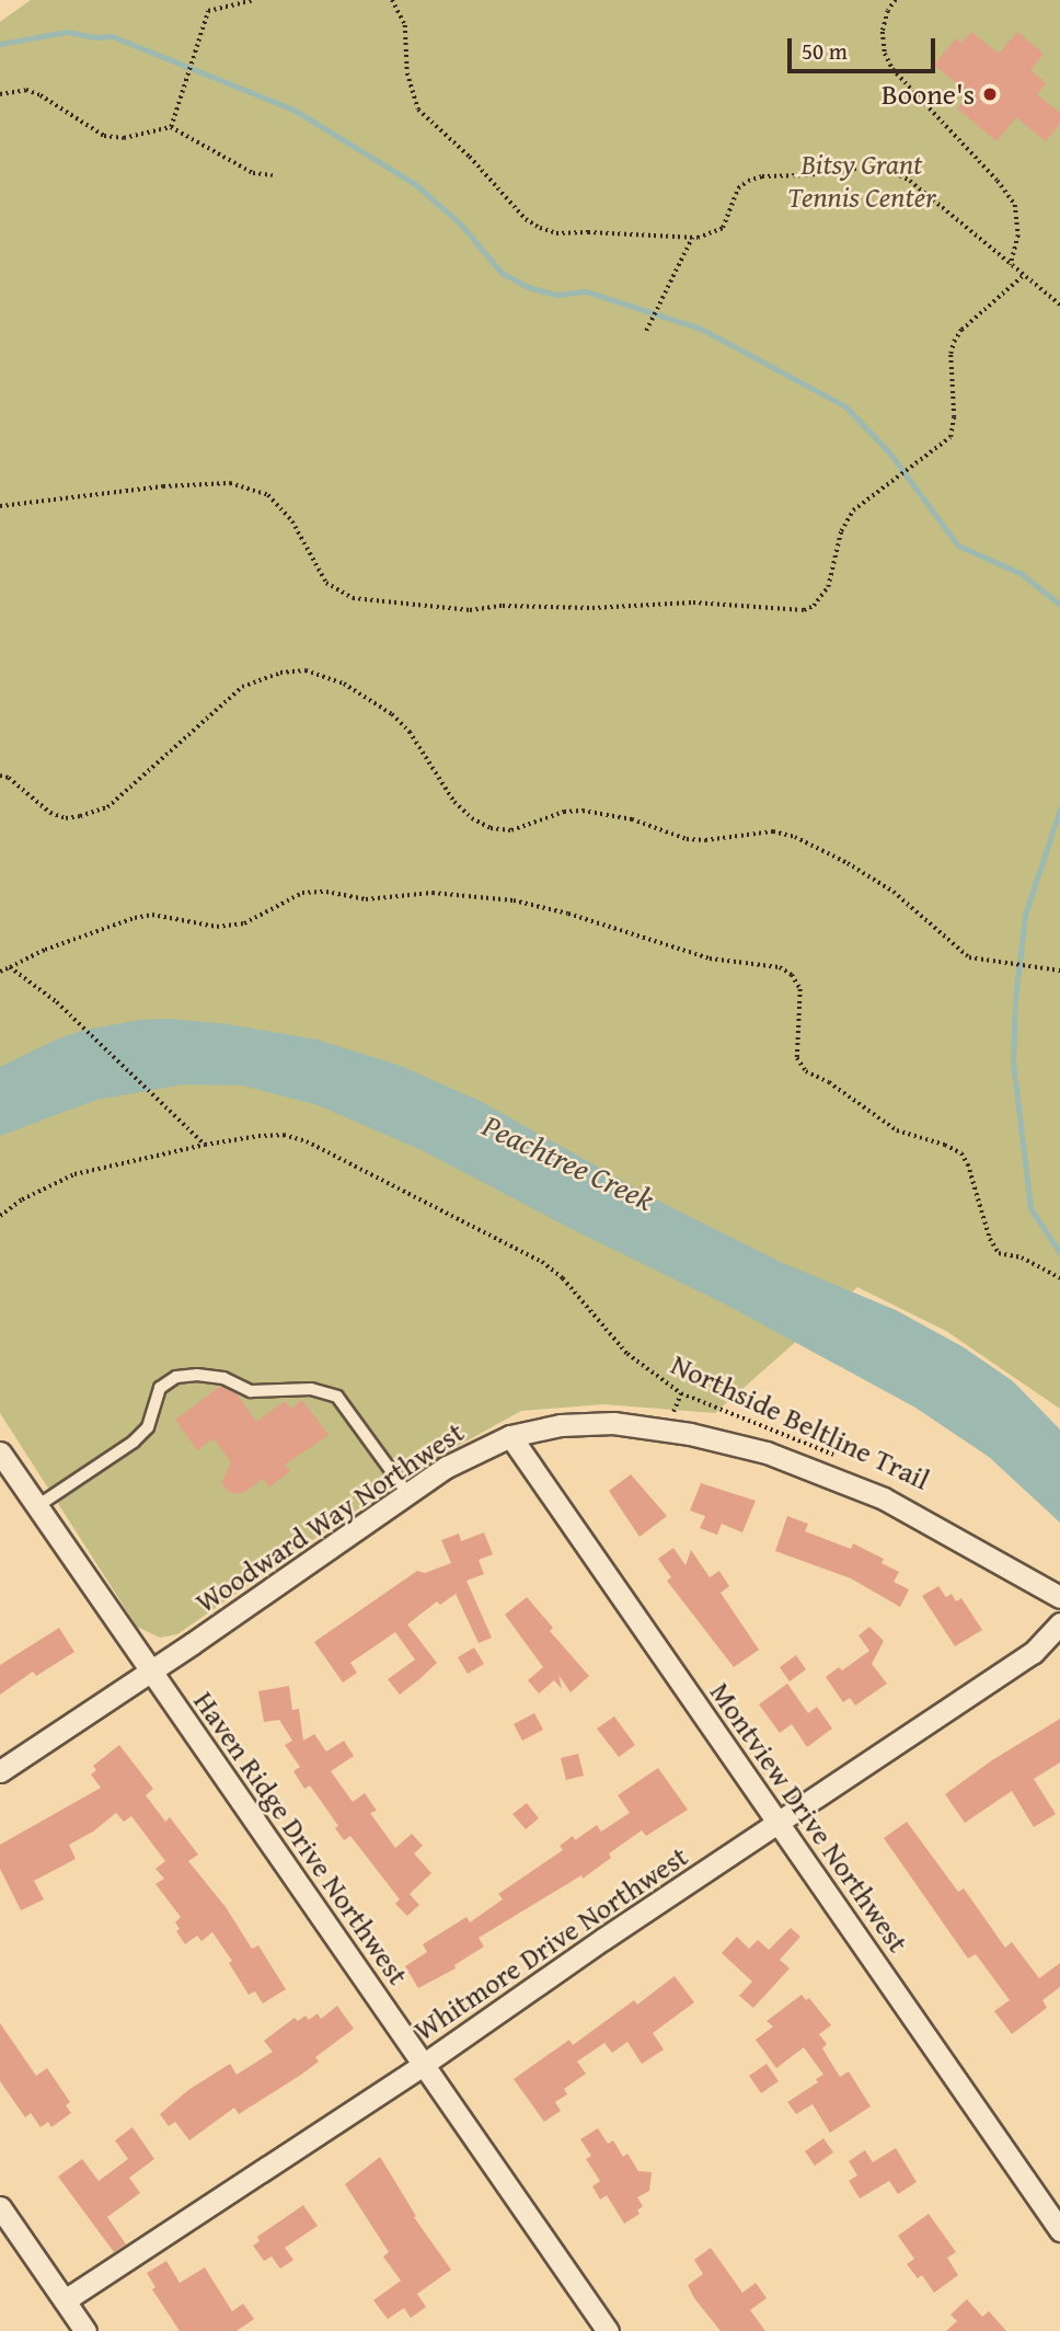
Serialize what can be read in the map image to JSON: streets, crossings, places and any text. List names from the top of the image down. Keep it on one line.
{"streets":{"street":["Woodward Way Northwest","Montview Drive Northwest","Haven Ridge Drive Northwest","Whitmore Drive Northwest"],"path":["Northside Beltline Trail"]},"crossings":[["Woodward Way Northwest","Montview Drive Northwest"],["Woodward Way Northwest","Haven Ridge Drive Northwest"],["Montview Drive Northwest","Whitmore Drive Northwest"],["Haven Ridge Drive Northwest","Whitmore Drive Northwest"]],"water":["Peachtree Creek"],"parks":["Bitsy Grant Tennis Center"],"places":["Boone's"],"scale_bar":"50 m"}
